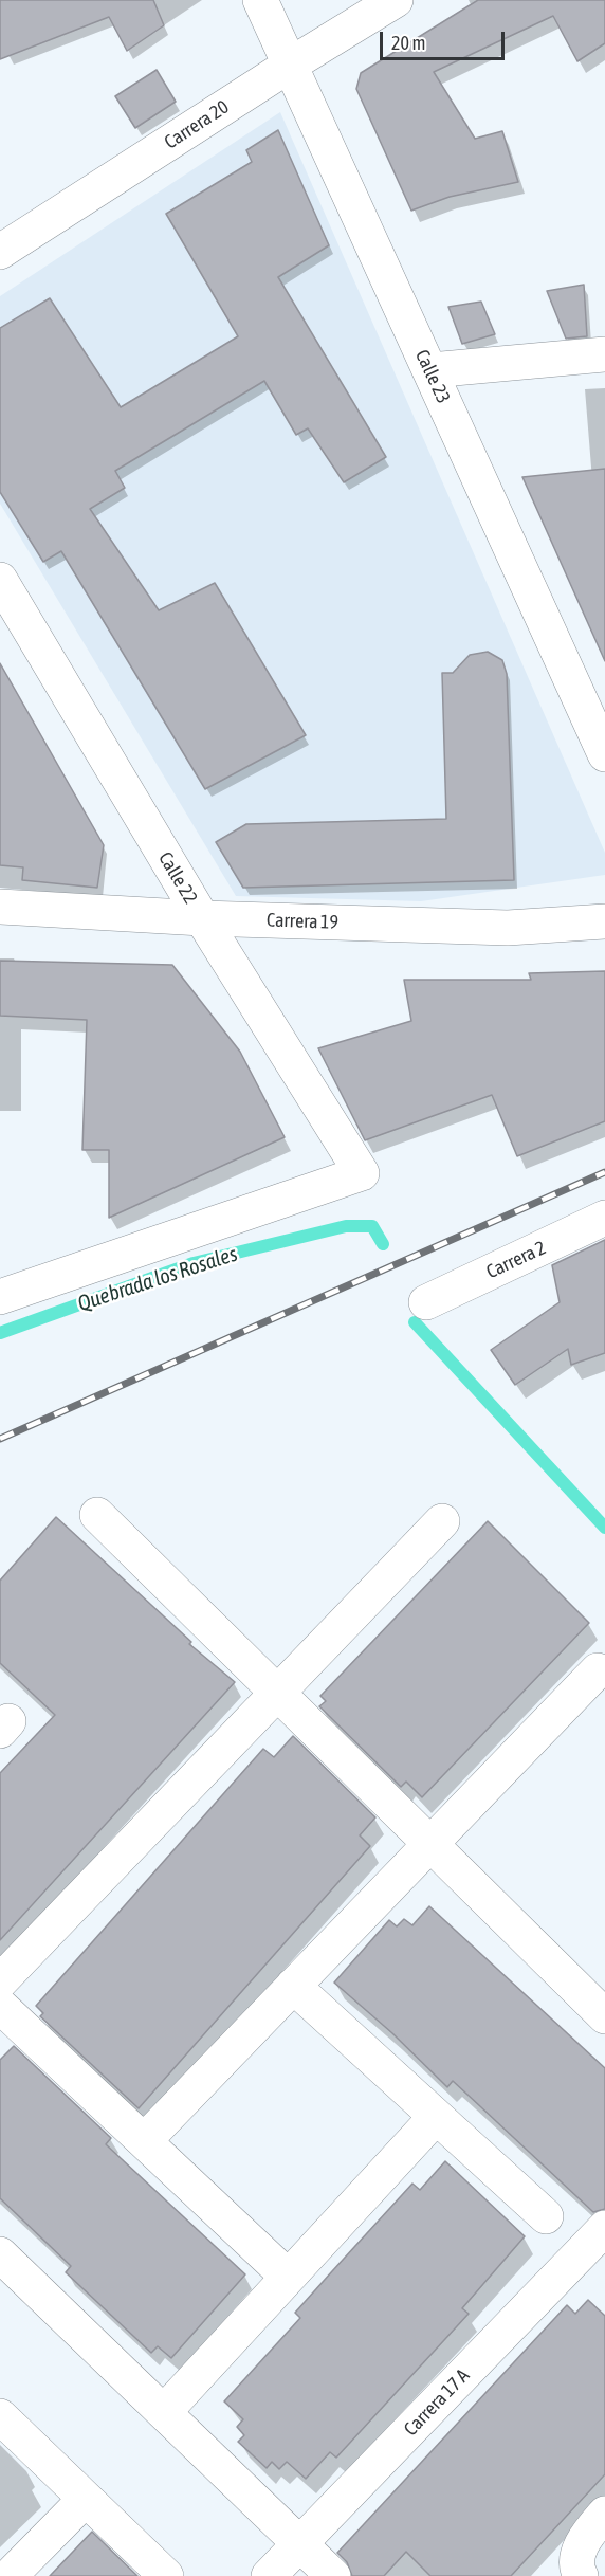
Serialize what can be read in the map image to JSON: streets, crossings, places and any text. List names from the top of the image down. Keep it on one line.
{"streets":{"street":["Carrera 20","Calle 23","Calle 22","Carrera 19","Carrera 2","Carrera 17 A"]},"crossings":[["Carrera 20","Calle 23"],["Calle 22","Carrera 19"]],"water":["Quebrada los Rosales"],"scale_bar":"20 m"}
